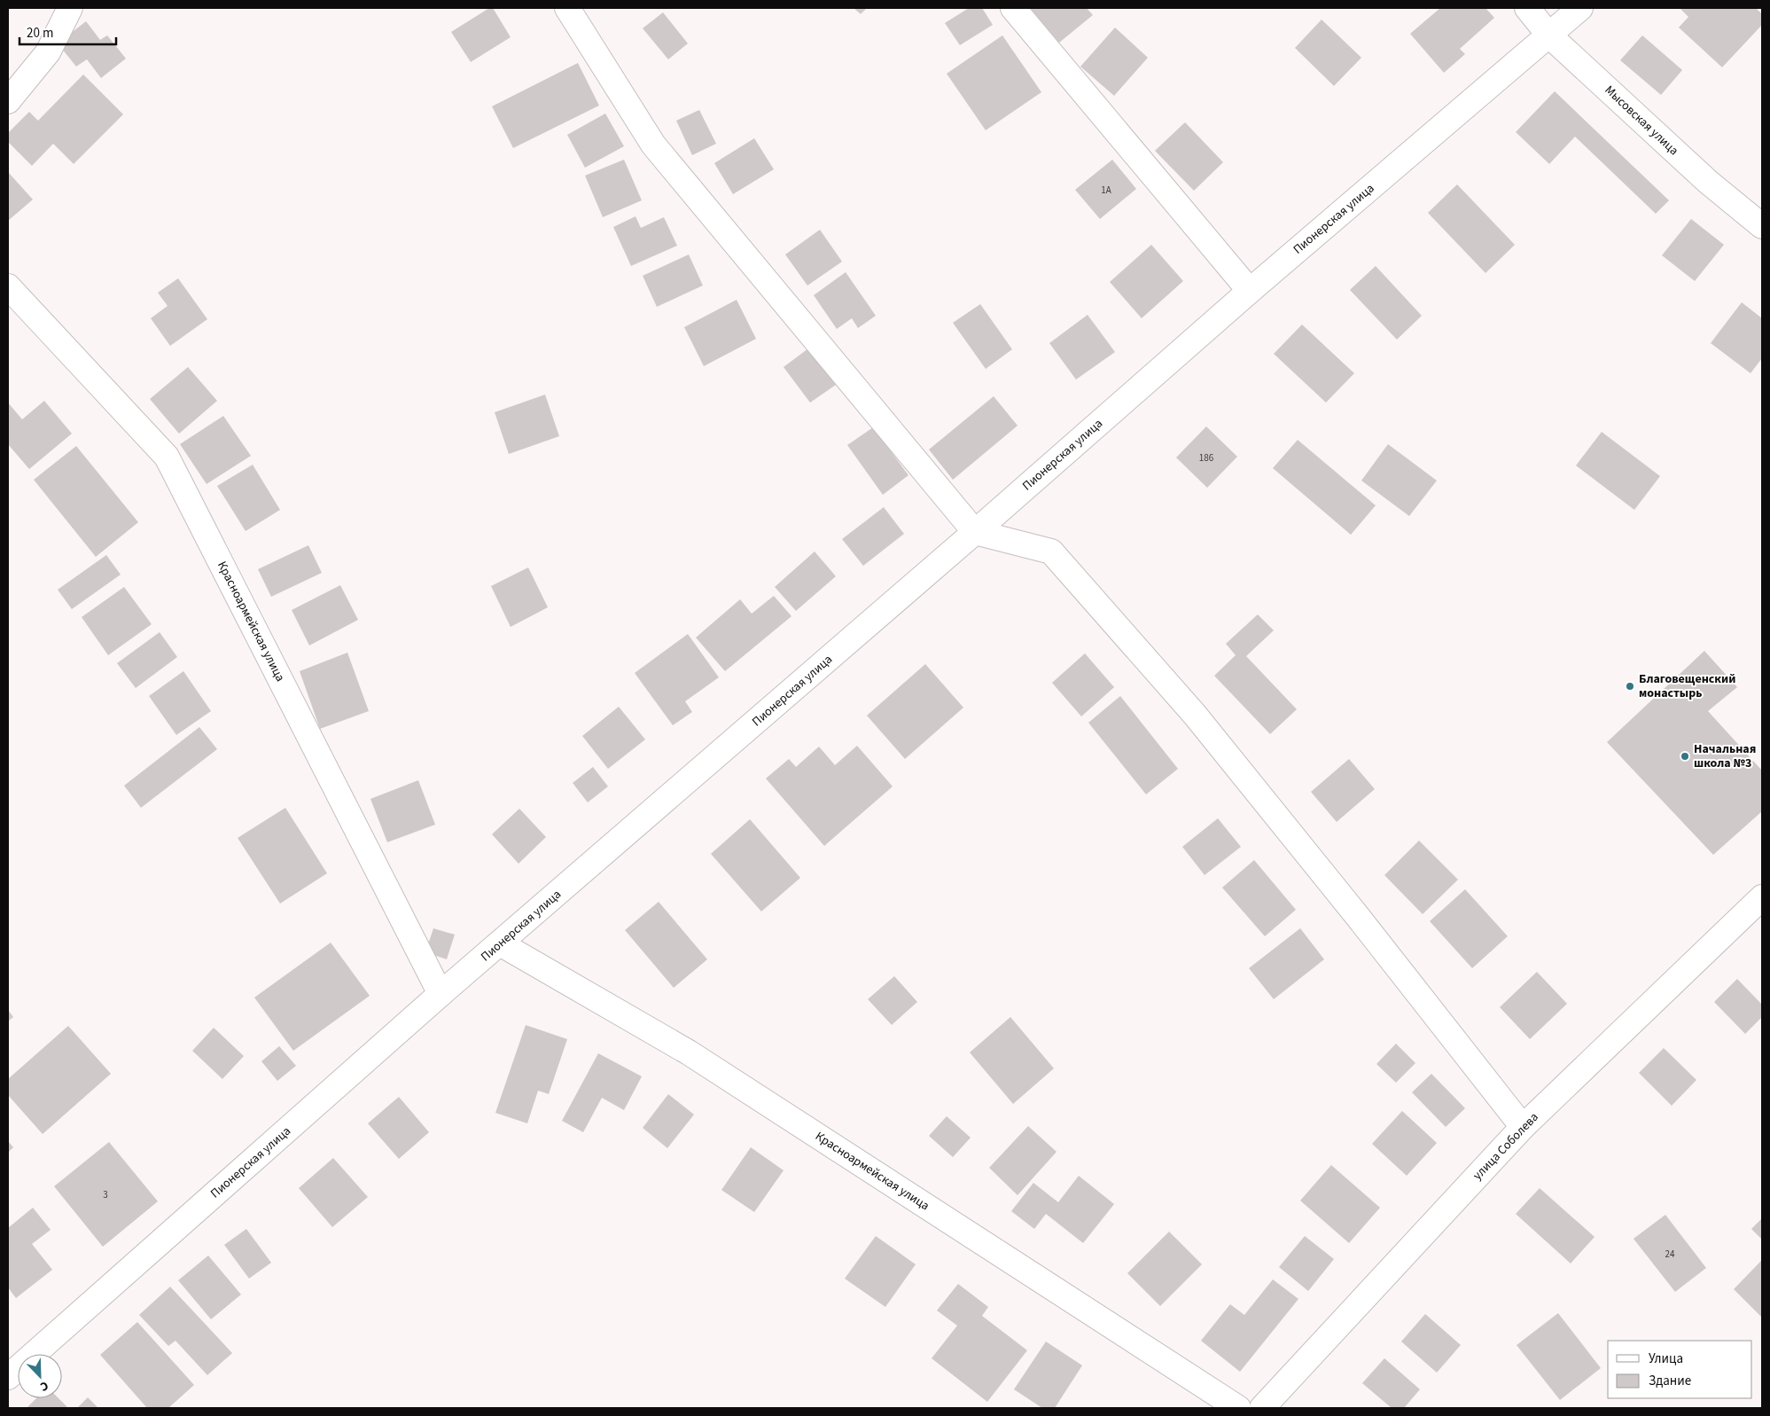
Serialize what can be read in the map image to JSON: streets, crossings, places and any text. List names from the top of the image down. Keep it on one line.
{"streets":{"street":["Мысовская улица","Пионерская улица","Красноармейская улица","улица Соболева"]},"crossings":[["Мысовская улица","Пионерская улица"],["Пионерская улица","Красноармейская улица"]],"places":["Благовещенский монастырь","Начальная школа №3"],"house_numbers":["1А","186","3","24"],"legend":["Улица","Здание"],"scale_bar":"20 m","north":"bottom right"}
